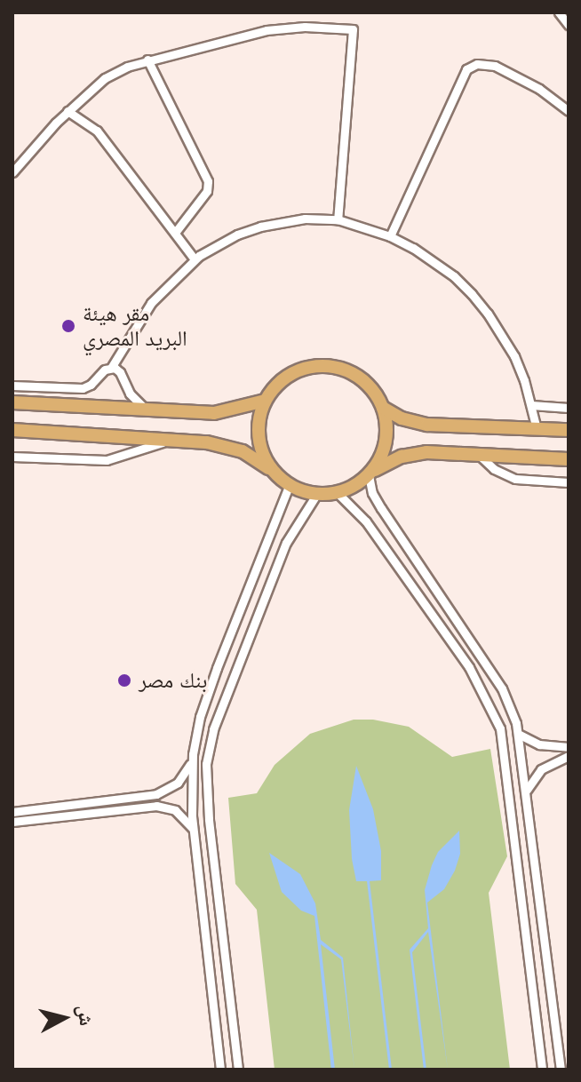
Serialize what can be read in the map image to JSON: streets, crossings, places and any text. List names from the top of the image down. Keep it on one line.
{"places":["مقر هيئة البريد المصري","بنك مصر"],"north":"right"}
